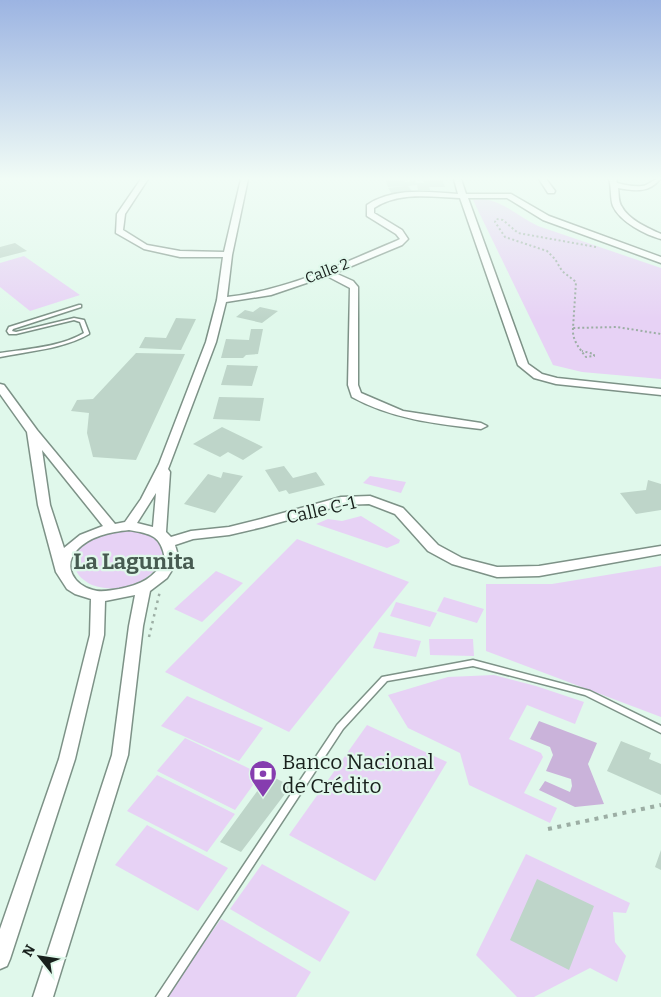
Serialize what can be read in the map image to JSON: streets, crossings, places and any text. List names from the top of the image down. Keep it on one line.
{"streets":{"street":["Calle 2","Calle C-1"]},"districts":["La Lagunita"],"places":{"bank":["Banco Nacional de Crédito"]},"north":"top left"}
